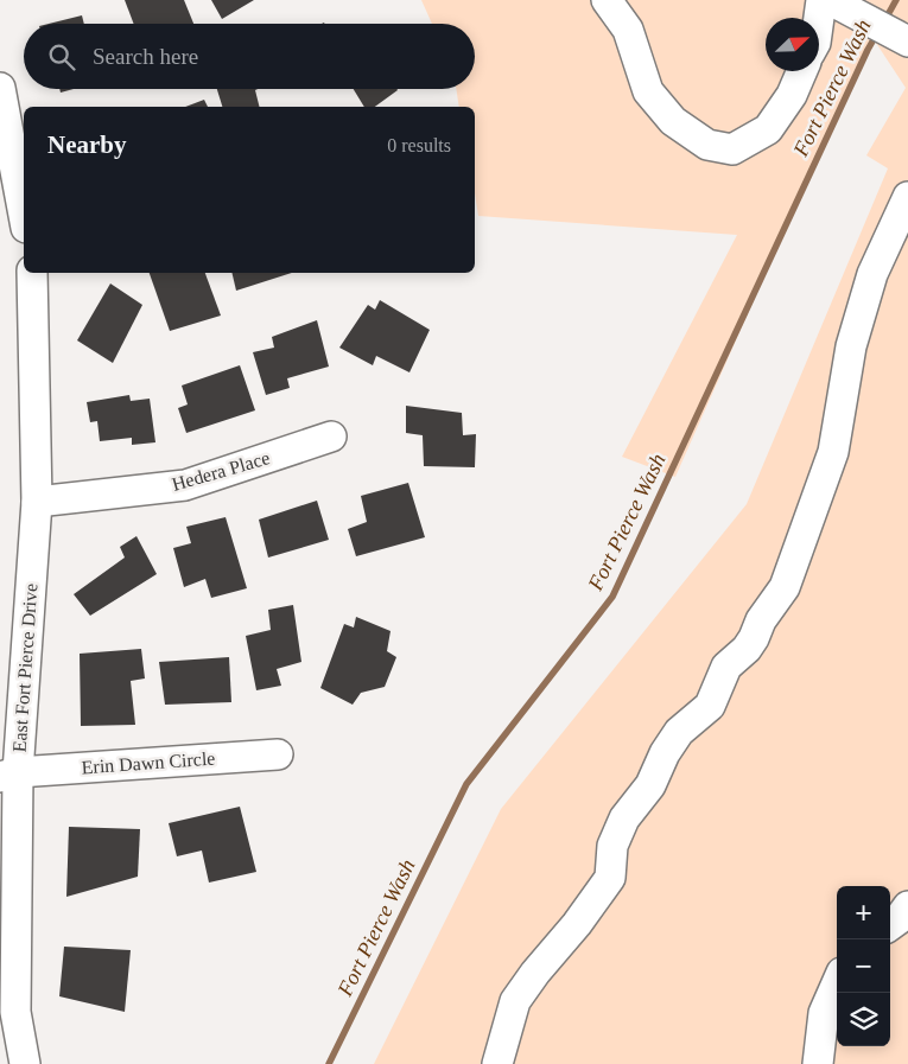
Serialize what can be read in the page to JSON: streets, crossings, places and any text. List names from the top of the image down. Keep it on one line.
{"streets":{"street":["Hedera Place","East Fort Pierce Drive","Erin Dawn Circle"]},"crossings":[["Hedera Place","East Fort Pierce Drive"],["East Fort Pierce Drive","Erin Dawn Circle"]],"water":["Fort Pierce Wash"],"north":"top right","page":{"search":"Search here","heading":["Nearby","0 results"],"map_buttons":["+","−"]}}
